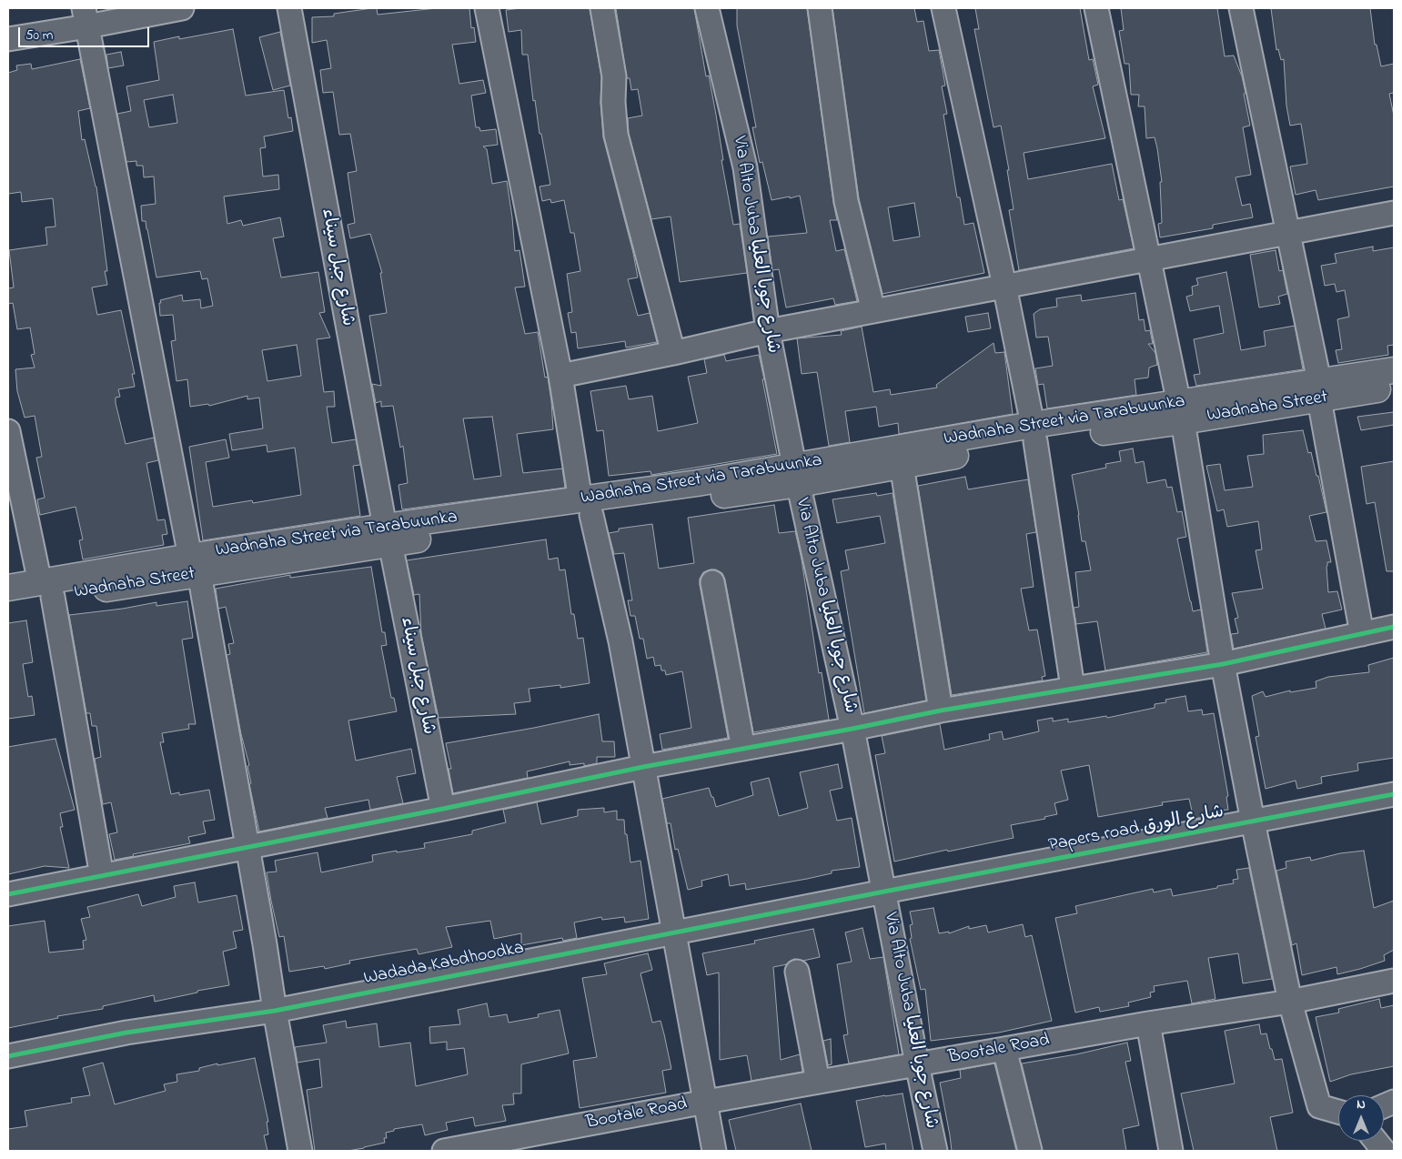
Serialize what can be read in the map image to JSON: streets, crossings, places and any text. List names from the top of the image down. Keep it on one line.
{"streets":{"main road":["Wadnaha Street","Wadnaha Street via Tarabuunka"],"street":["Via Alto Juba شارع جوبا العليا","شارع جبل سيناء","Papers road شارع الورق","Wadada Kabdhoodka","Bootale Road"]},"crossings":[["Via Alto Juba شارع جوبا العليا","Wadnaha Street"],["Via Alto Juba شارع جوبا العليا","Wadnaha Street via Tarabuunka"],["Via Alto Juba شارع جوبا العليا","Papers road شارع الورق"],["Via Alto Juba شارع جوبا العليا","Wadada Kabdhoodka"],["Via Alto Juba شارع جوبا العليا","Bootale Road"],["شارع جبل سيناء","Wadnaha Street"],["Wadnaha Street","Wadnaha Street via Tarabuunka"],["Papers road شارع الورق","Wadada Kabdhoodka"]],"scale_bar":"50 m","north":"top"}
